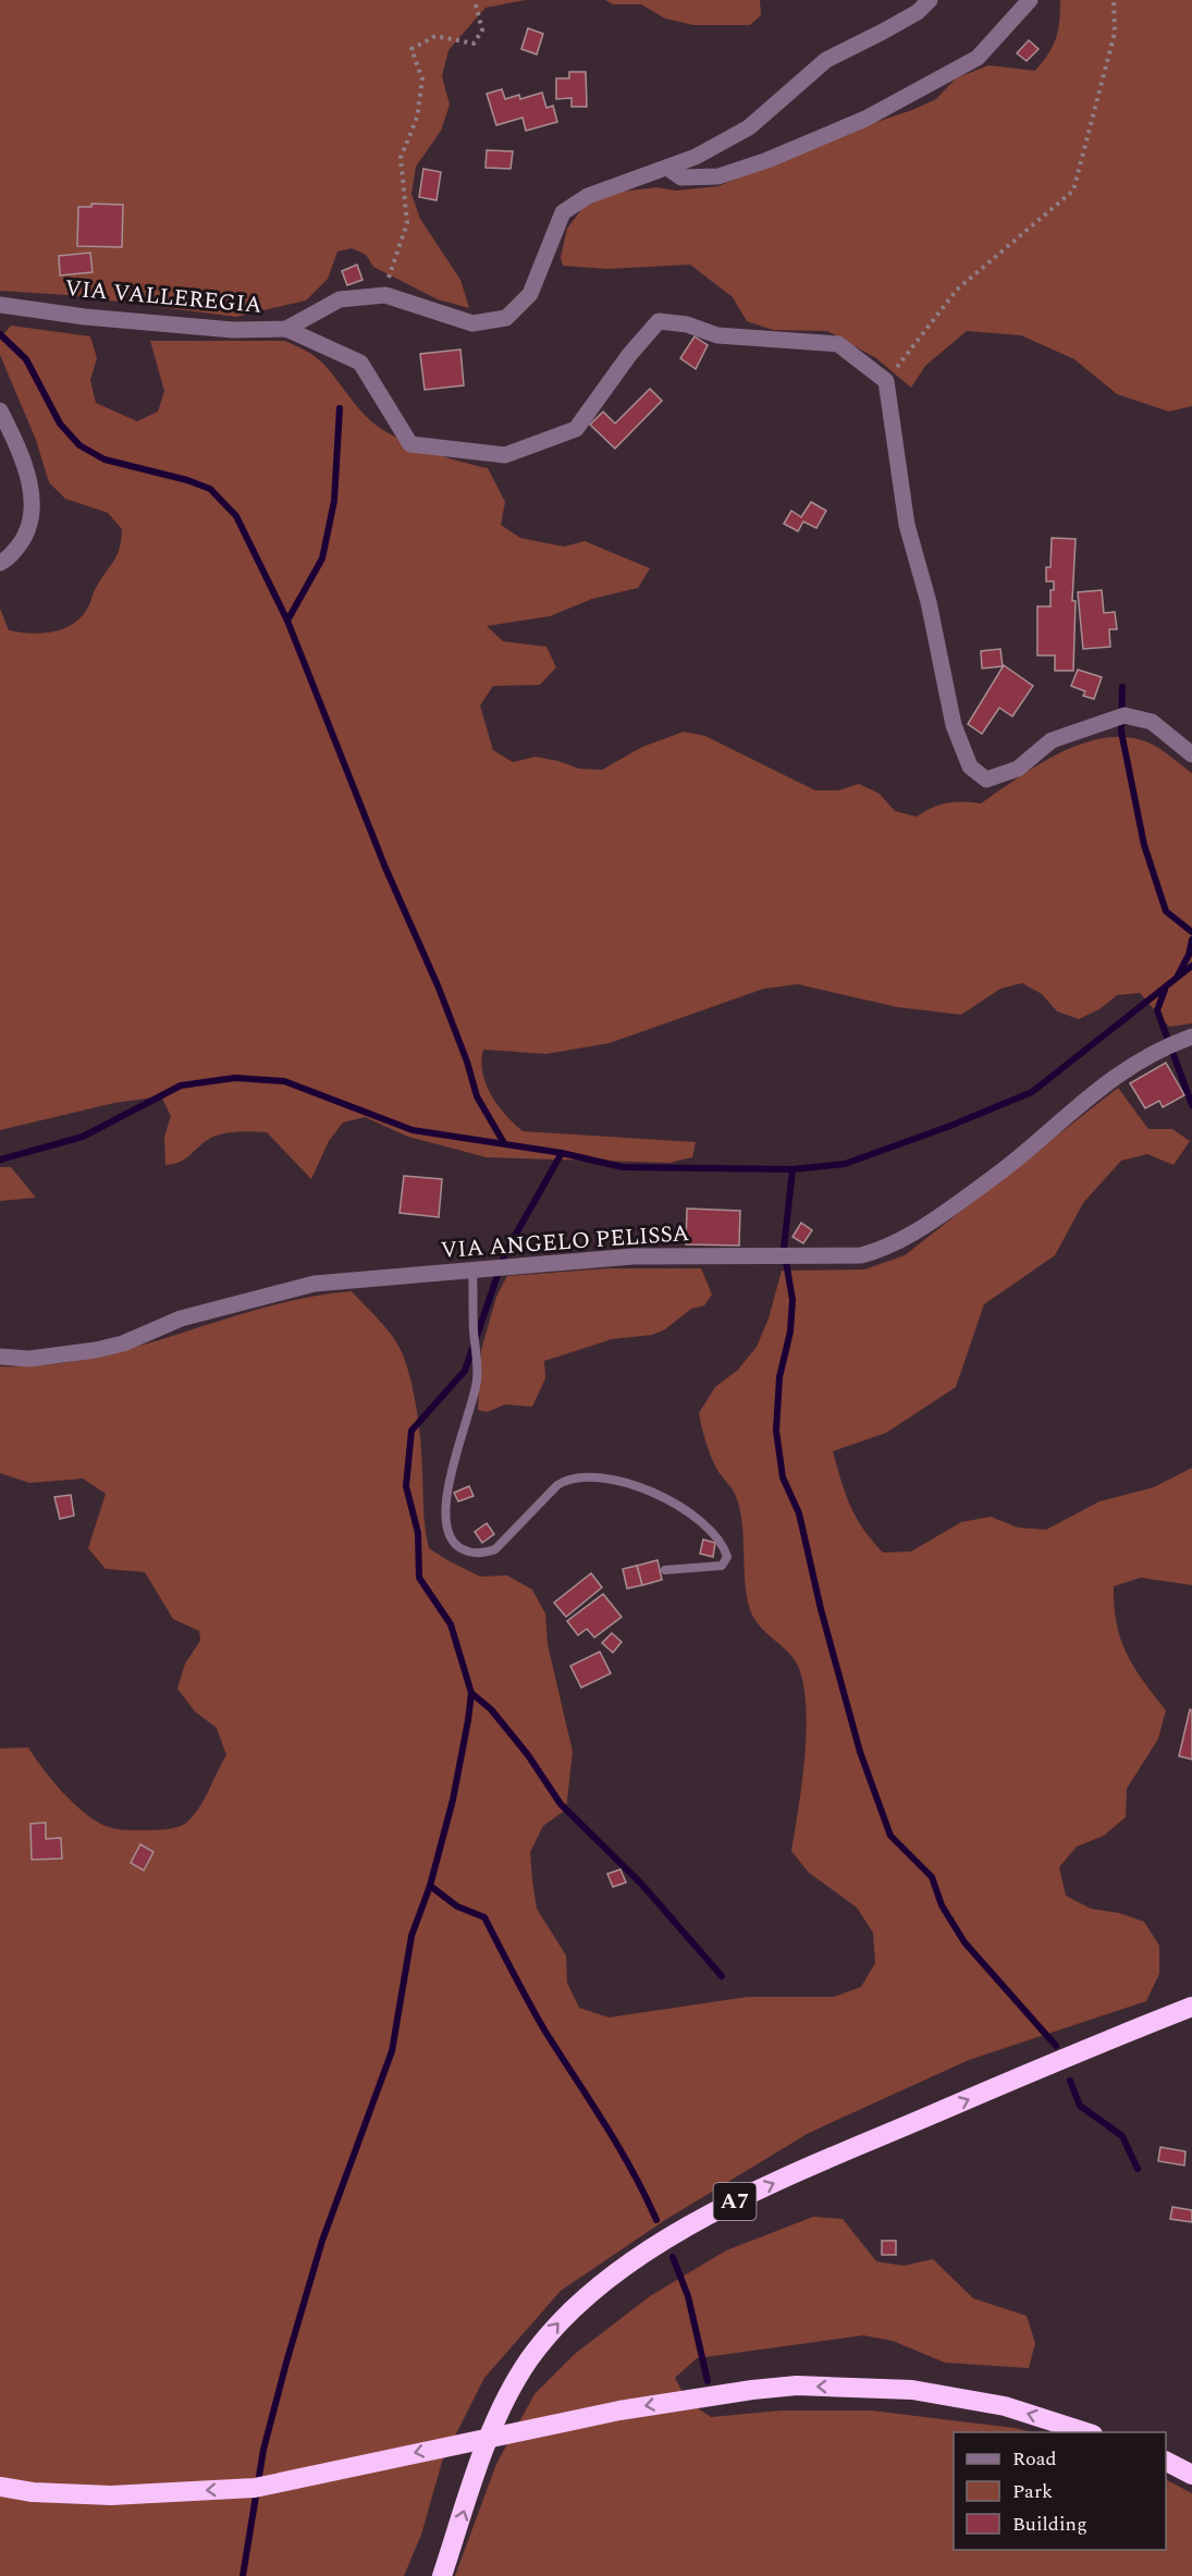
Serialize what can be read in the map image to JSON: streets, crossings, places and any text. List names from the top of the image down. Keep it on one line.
{"streets":{"highway":["A7"],"street":["VIA VALLEREGIA","VIA ANGELO PELISSA"]},"legend":["Road","Park","Building"]}
